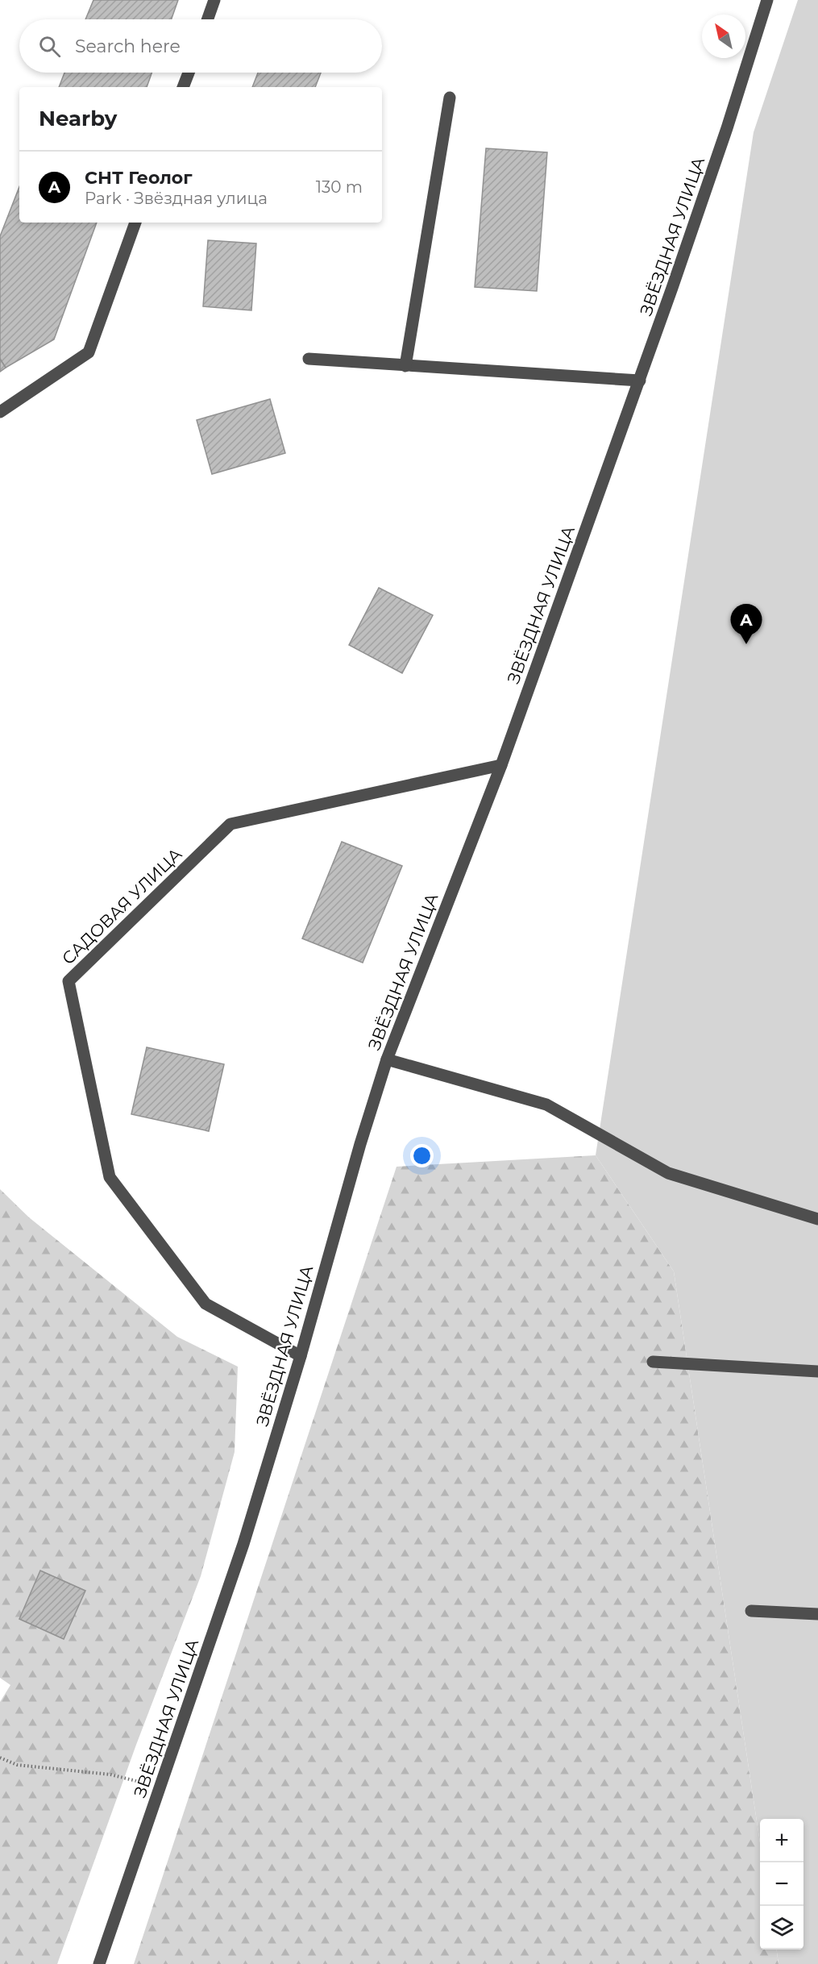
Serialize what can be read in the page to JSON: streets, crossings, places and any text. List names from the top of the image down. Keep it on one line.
{"streets":{"street":["ЗВЁЗДНАЯ УЛИЦА","САДОВАЯ УЛИЦА"]},"crossings":[["ЗВЁЗДНАЯ УЛИЦА","САДОВАЯ УЛИЦА"]],"north":"top left","page":{"search":"Search here","heading":"Nearby","list":[{"mark":"A","name":"СНТ Геолог","note":"Park · Звёздная улица","value":"130 m"}],"pins":"A","map_buttons":["+","−"]}}
